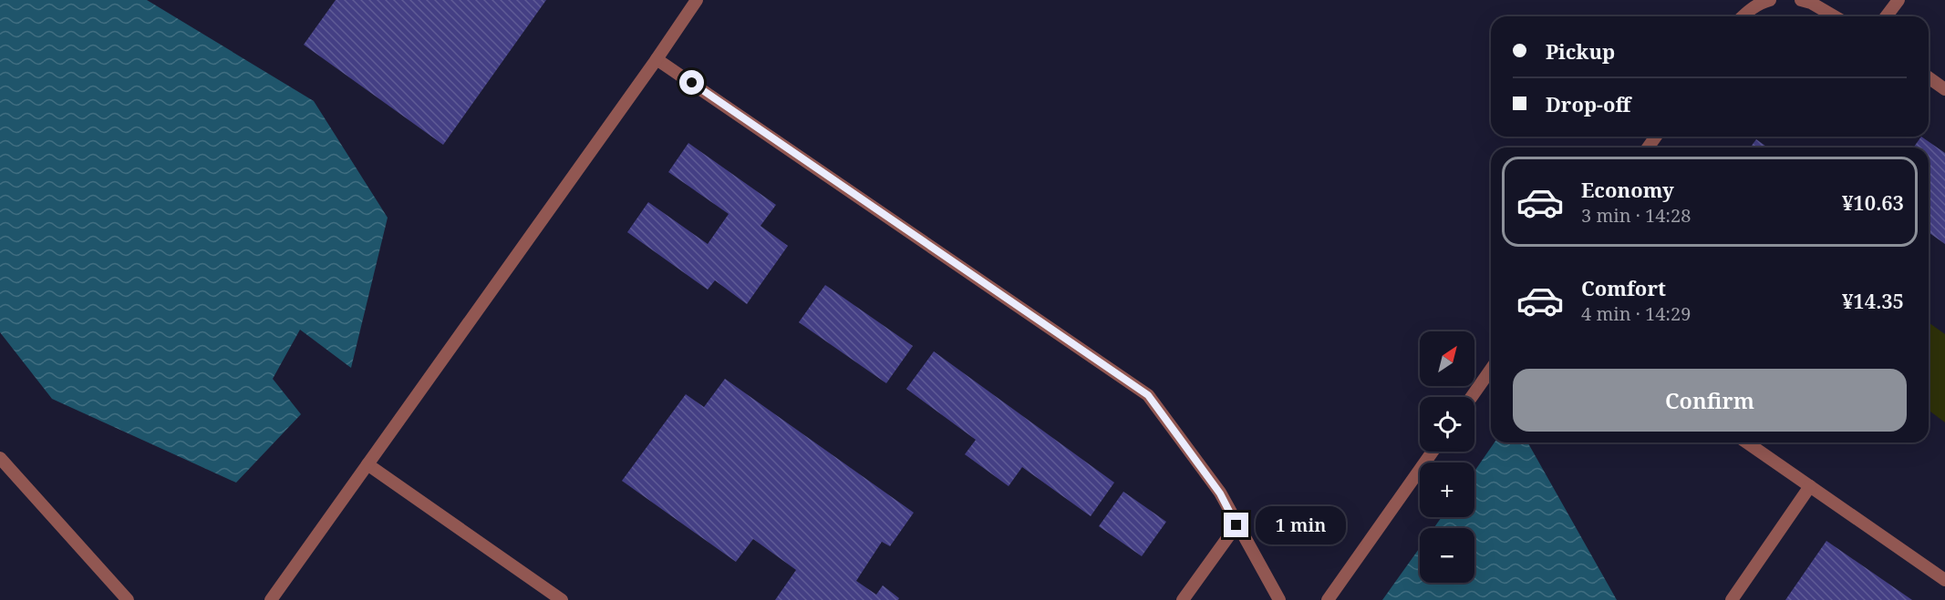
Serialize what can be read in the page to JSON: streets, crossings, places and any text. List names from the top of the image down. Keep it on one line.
{"north":"top right","page":{"banner":["Pickup","Drop-off"],"list":[{"name":"Economy","note":"3 min · 14:28","value":"¥10.63"},{"name":"Comfort","note":"4 min · 14:29","value":"¥14.35"}],"map_buttons":["+","−"],"buttons":"Confirm","bubble":"1 min"}}
